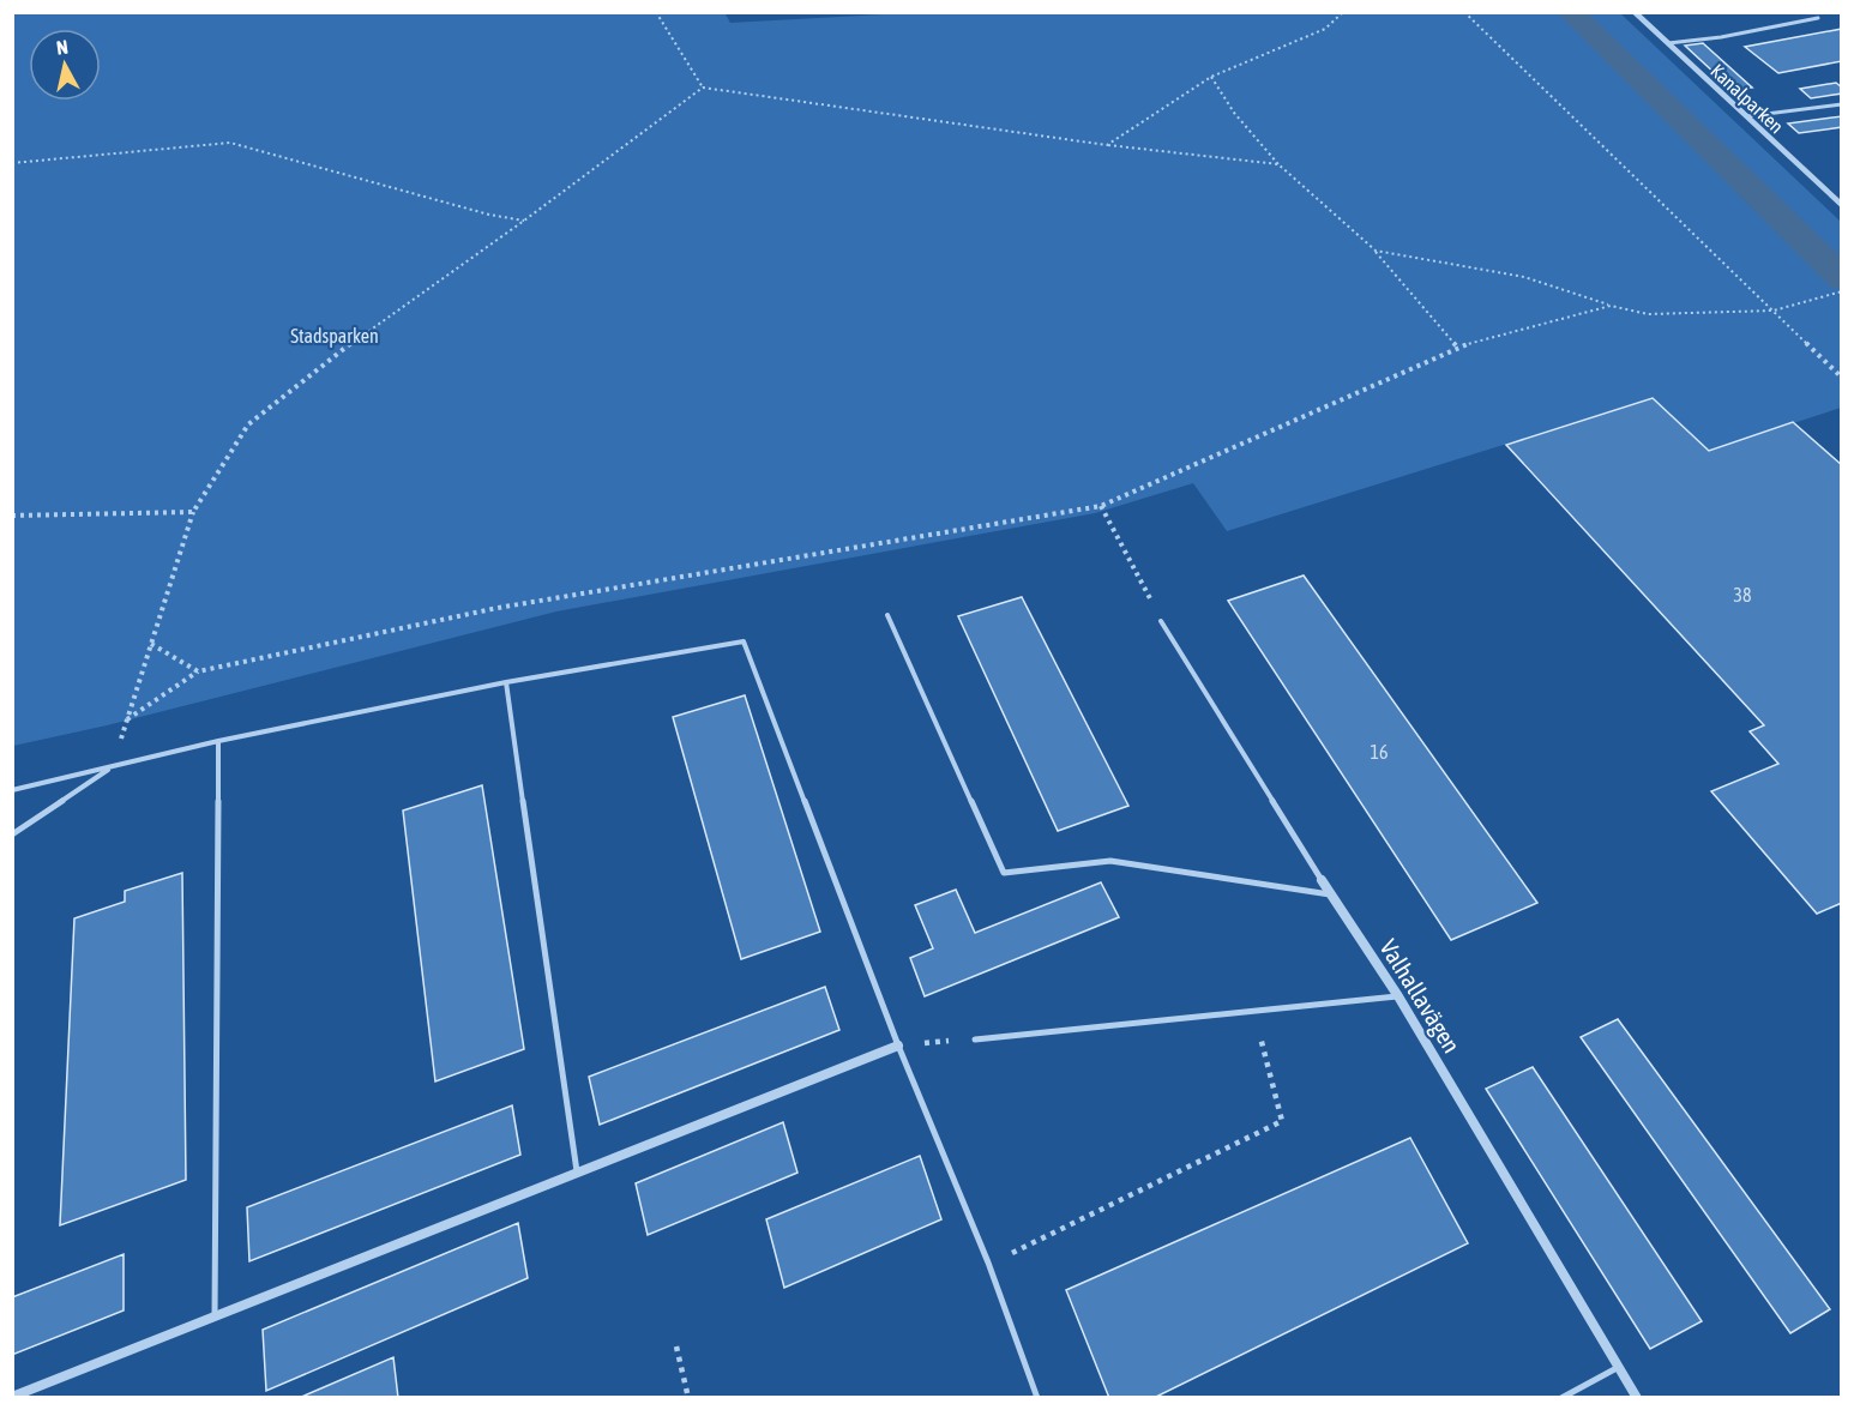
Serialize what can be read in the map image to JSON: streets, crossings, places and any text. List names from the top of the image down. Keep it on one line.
{"streets":{"street":["Kanalparken","Valhallavägen"]},"parks":["Stadsparken"],"house_numbers":["38","16"],"north":"top"}
